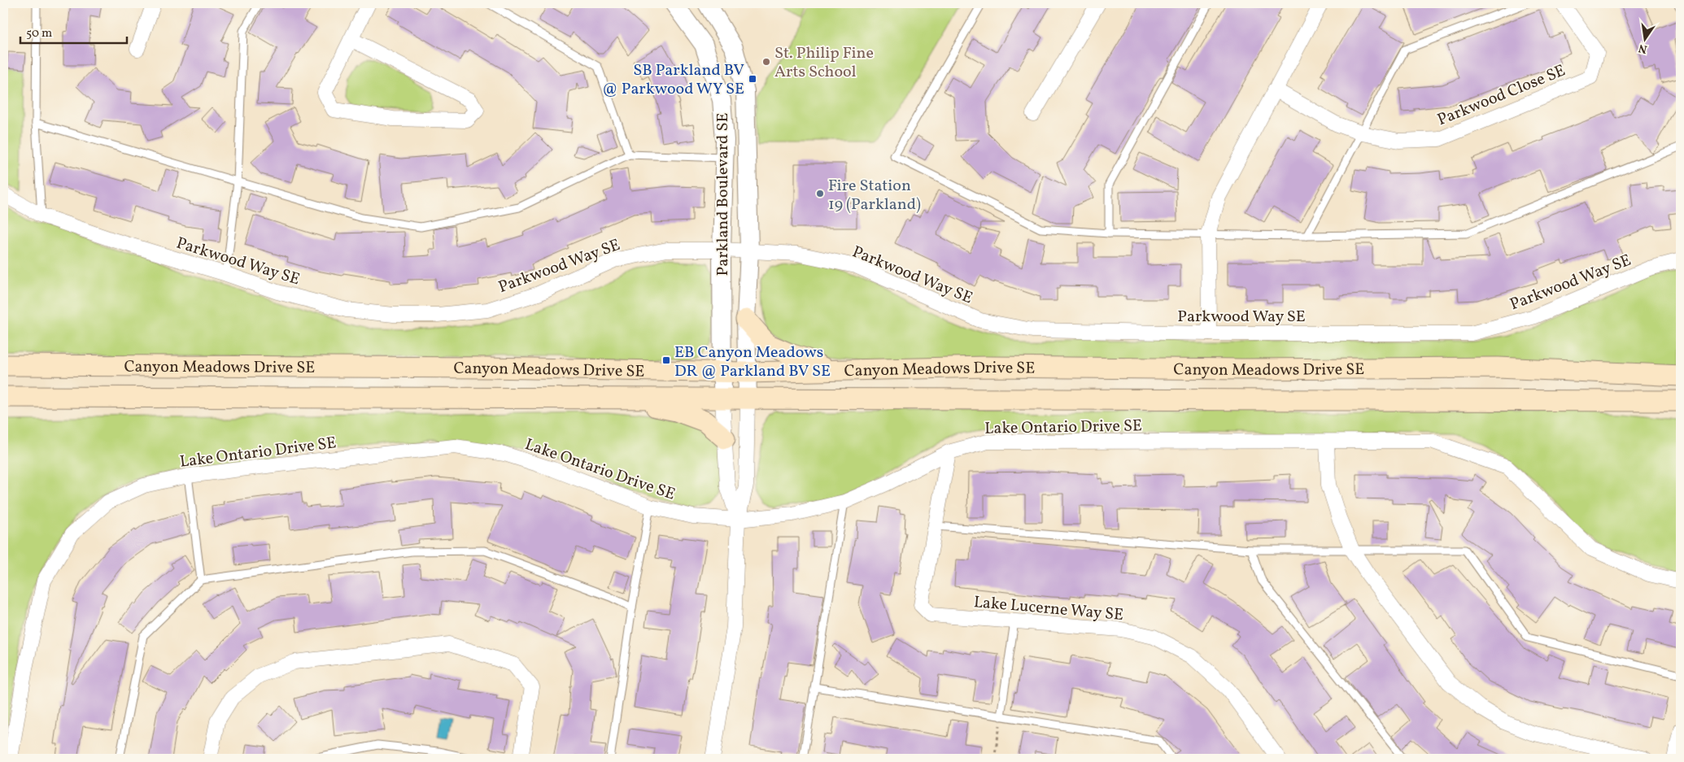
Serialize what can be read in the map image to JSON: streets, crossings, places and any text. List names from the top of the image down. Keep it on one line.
{"streets":{"main road":["Canyon Meadows Drive SE"],"street":["Parkwood Close SE","Parkland Boulevard SE","Parkwood Way SE","Lake Ontario Drive SE","Lake Lucerne Way SE"]},"crossings":[["Parkland Boulevard SE","Parkwood Way SE"],["Parkland Boulevard SE","Canyon Meadows Drive SE"],["Lake Ontario Drive SE","Lake Lucerne Way SE"]],"places":{"other":["St. Philip Fine Arts School","Fire Station 19 (Parkland)"],"transit":["SB Parkland BV @ Parkwood WY SE","EB Canyon Meadows DR @ Parkland BV SE"]},"scale_bar":"50 m","north":"bottom"}
